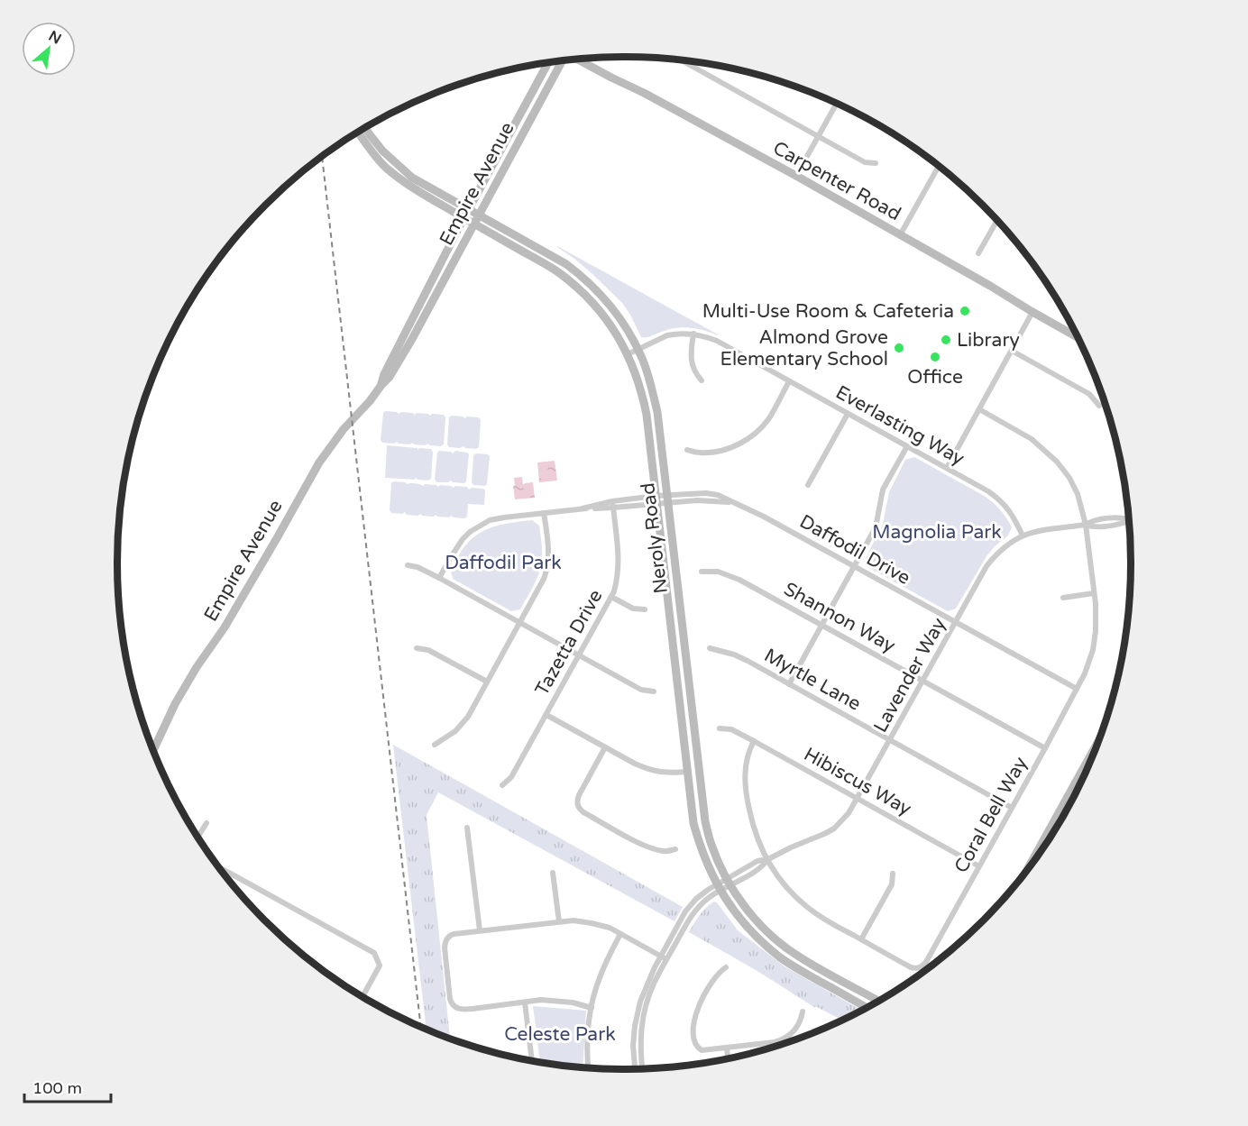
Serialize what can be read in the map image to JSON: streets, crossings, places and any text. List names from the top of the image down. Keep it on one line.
{"streets":{"street":["Carpenter Road","Empire Avenue","Everlasting Way","Neroly Road","Daffodil Drive","Shannon Way","Tazetta Drive","Lavender Way","Myrtle Lane","Hibiscus Way","Coral Bell Way"]},"crossings":[["Empire Avenue","Neroly Road"],["Everlasting Way","Neroly Road"],["Everlasting Way","Lavender Way"],["Neroly Road","Daffodil Drive"],["Neroly Road","Lavender Way"],["Daffodil Drive","Tazetta Drive"],["Daffodil Drive","Lavender Way"],["Daffodil Drive","Coral Bell Way"],["Shannon Way","Lavender Way"],["Shannon Way","Coral Bell Way"],["Lavender Way","Myrtle Lane"],["Lavender Way","Hibiscus Way"],["Lavender Way","Coral Bell Way"],["Myrtle Lane","Coral Bell Way"],["Hibiscus Way","Coral Bell Way"]],"parks":["Magnolia Park","Daffodil Park","Celeste Park"],"places":["Multi-Use Room & Cafeteria","Library","Almond Grove Elementary School","Office"],"scale_bar":"100 m","north":"top right"}
